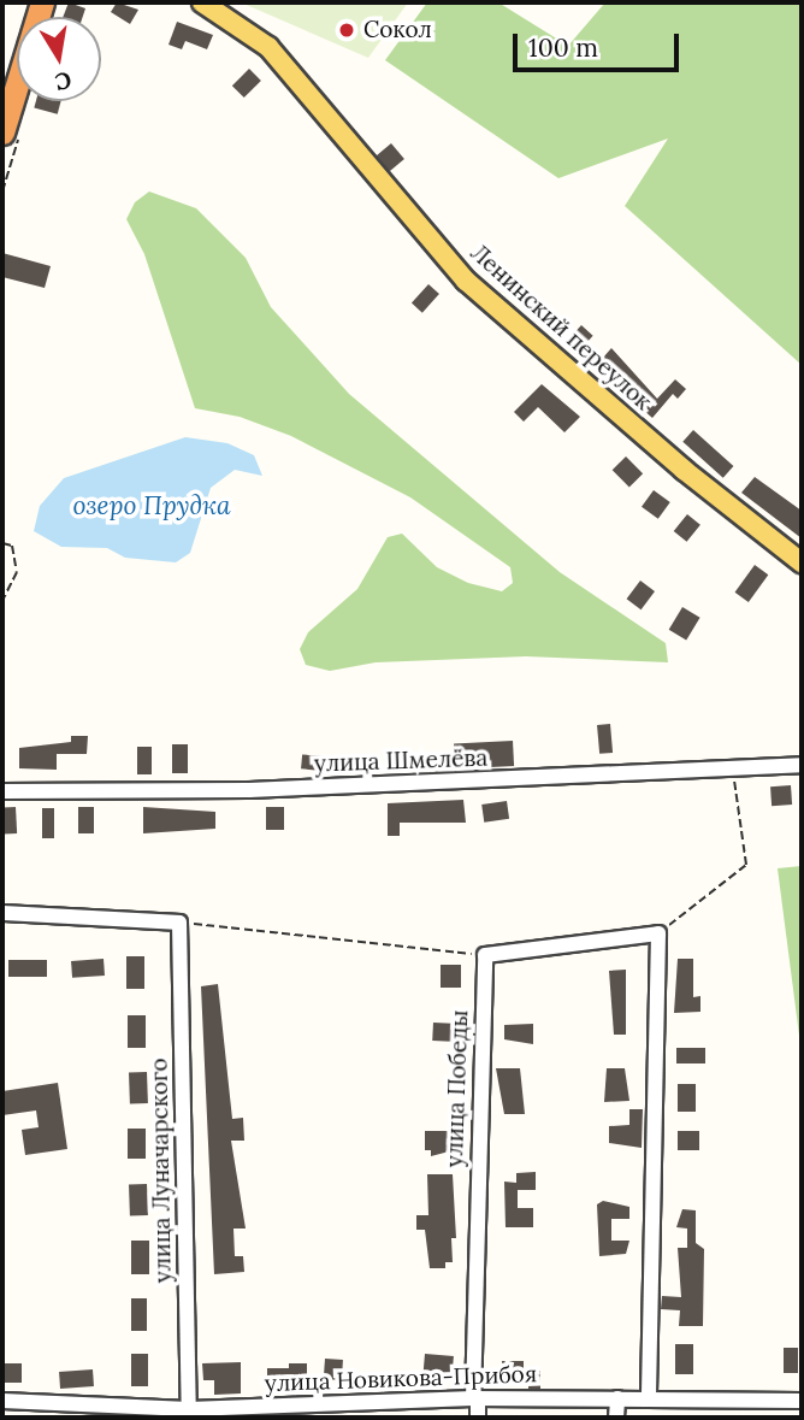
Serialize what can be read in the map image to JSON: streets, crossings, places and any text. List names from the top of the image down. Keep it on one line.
{"streets":{"main road":["Ленинский переулок"],"street":["улица Шмелёва","улица Победы","улица Луначарского","улица Новикова-Прибоя"]},"crossings":[["улица Победы","улица Новикова-Прибоя"],["улица Луначарского","улица Новикова-Прибоя"]],"water":["озеро Прудка"],"places":["Сокол"],"scale_bar":"100 m","north":"bottom"}
